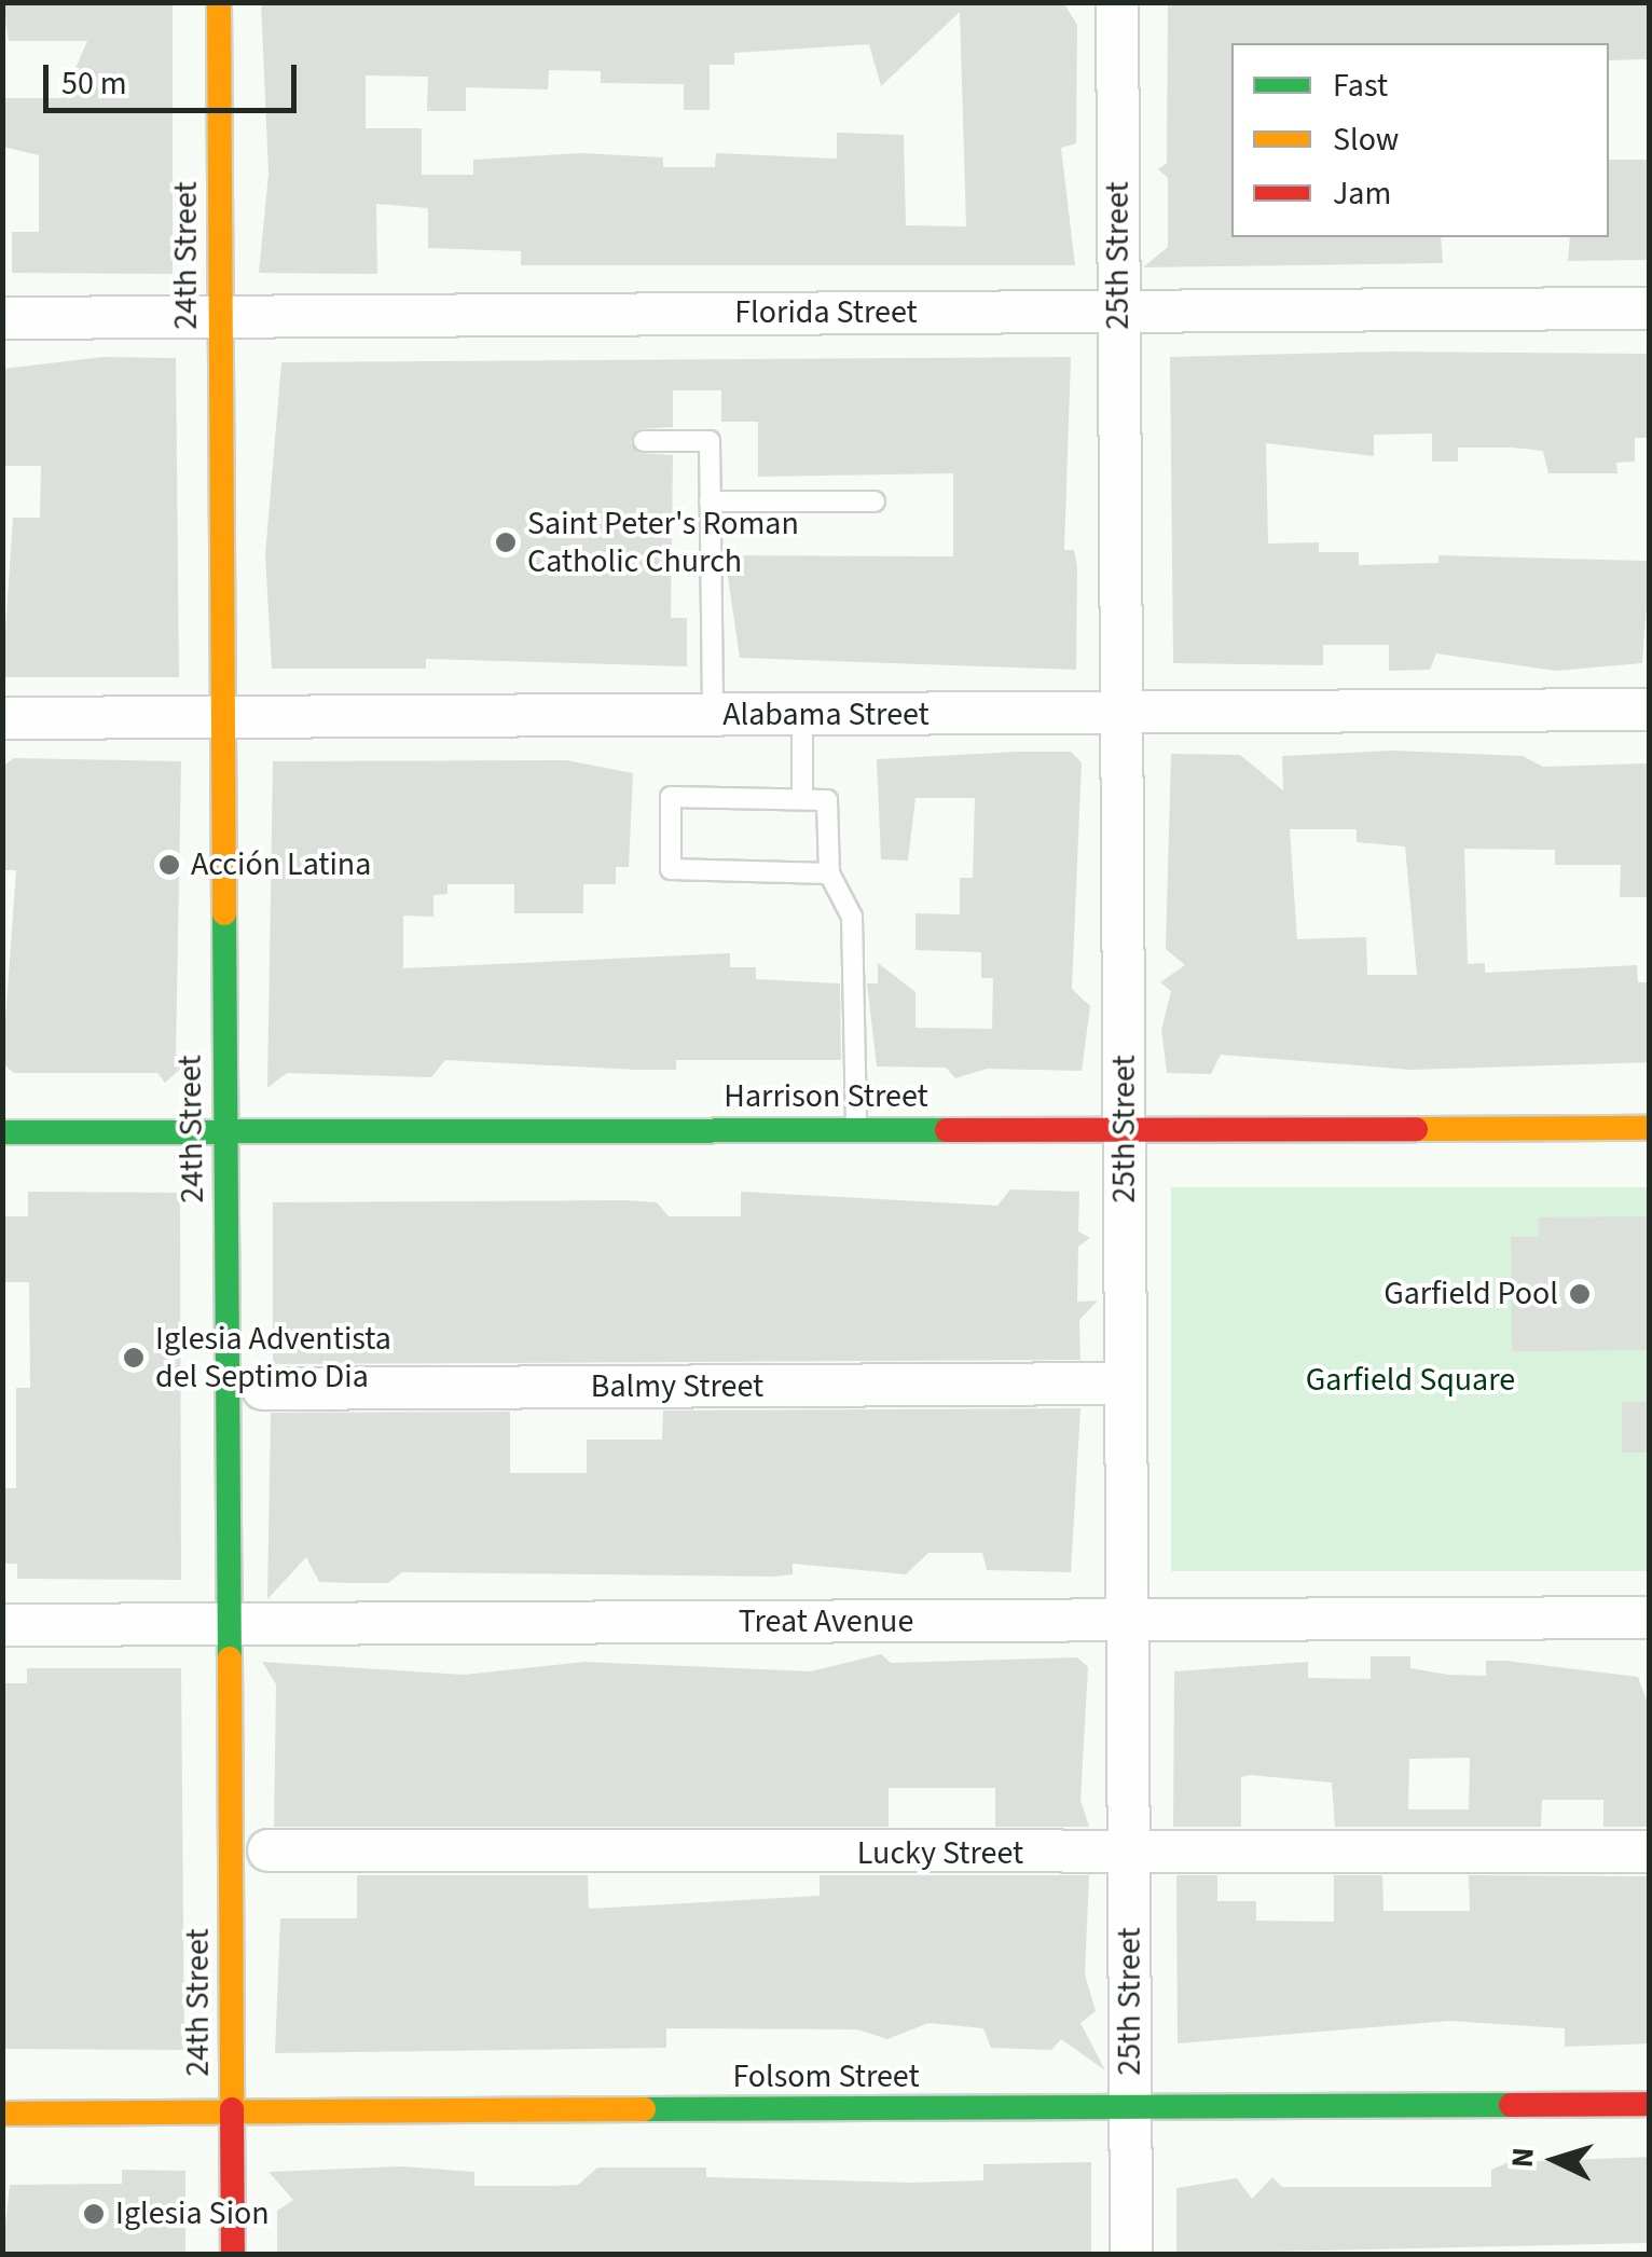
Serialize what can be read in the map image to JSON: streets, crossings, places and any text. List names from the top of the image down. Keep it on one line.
{"streets":{"street":["24th Street","25th Street","Florida Street","Alabama Street","Harrison Street","Balmy Street","Treat Avenue","Lucky Street","Folsom Street"]},"crossings":[["24th Street","Florida Street"],["24th Street","Alabama Street"],["24th Street","Harrison Street"],["24th Street","Balmy Street"],["24th Street","Treat Avenue"],["24th Street","Lucky Street"],["24th Street","Folsom Street"],["25th Street","Florida Street"],["25th Street","Alabama Street"],["25th Street","Harrison Street"],["25th Street","Balmy Street"],["25th Street","Treat Avenue"],["25th Street","Lucky Street"],["25th Street","Folsom Street"]],"parks":["Garfield Square"],"places":["Saint Peter's Roman Catholic Church","Acción Latina","Garfield Pool","Iglesia Adventista del Septimo Dia","Iglesia Sion"],"legend":["Fast","Slow","Jam"],"scale_bar":"50 m","north":"left"}
